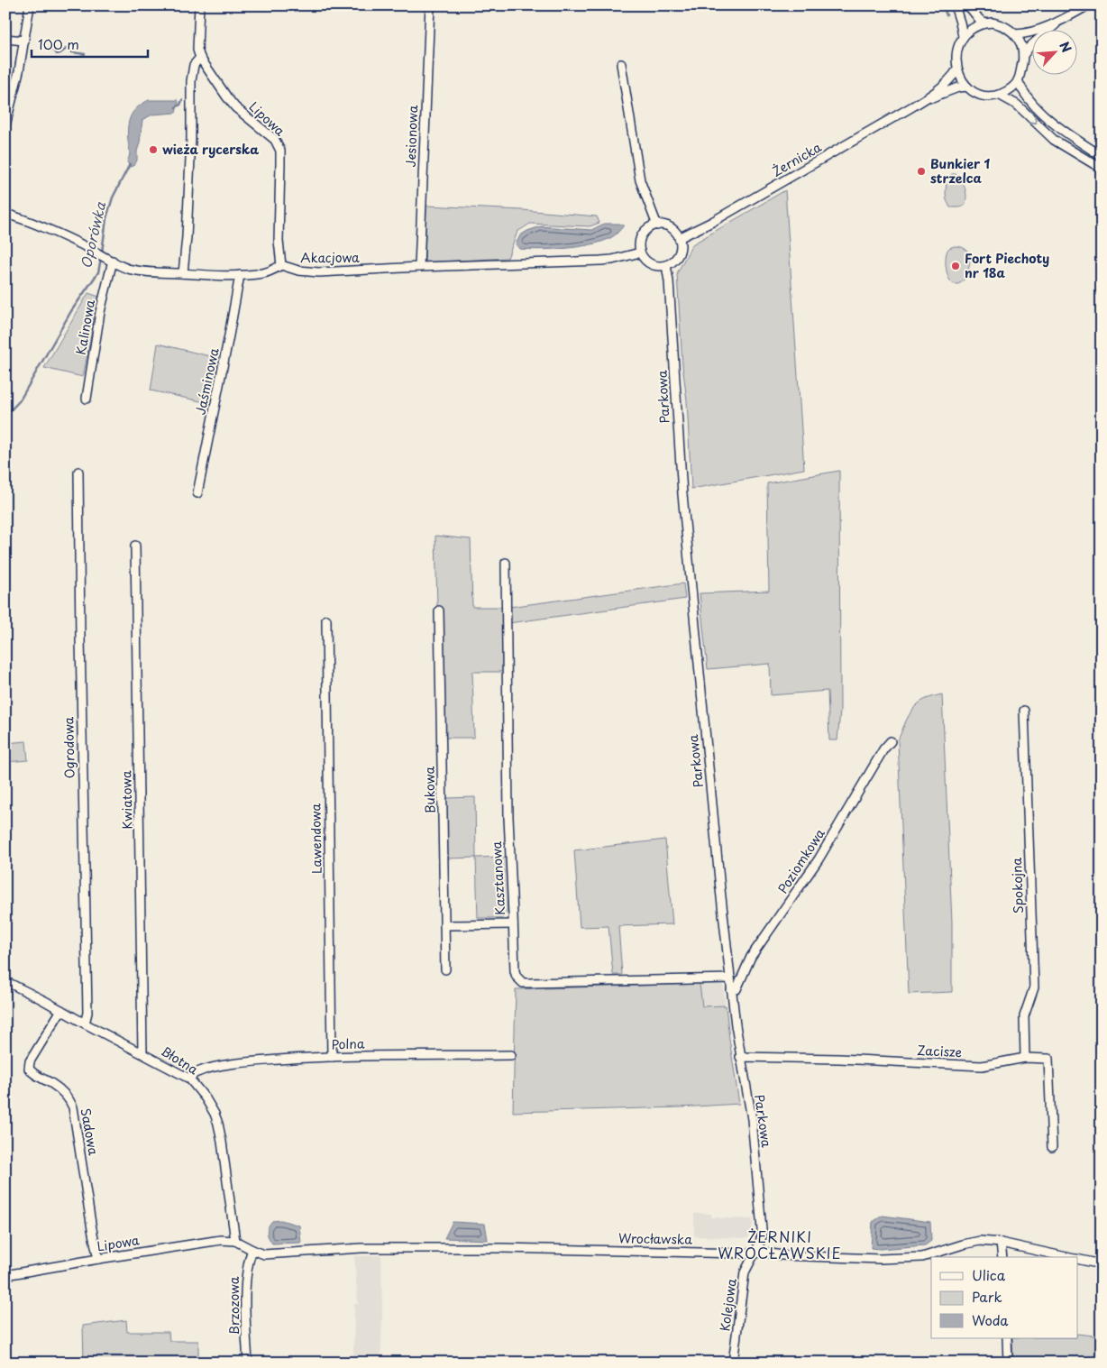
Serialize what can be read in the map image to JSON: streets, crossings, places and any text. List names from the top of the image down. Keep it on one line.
{"streets":{"street":["Lipowa","Jesionowa","Żernicka","Akacjowa","Kalinowa","Jaśminowa","Parkowa","Ogrodowa","Bukowa","Kwiatowa","Lawendowa","Poziomkowa","Kasztanowa","Spokojna","Polna","Zacisze","Błotna","Sadowa","Wrocławska","Kolejowa","Brzozowa"]},"crossings":[["Lipowa","Akacjowa"],["Lipowa","Błotna"],["Lipowa","Sadowa"],["Lipowa","Wrocławska"],["Jesionowa","Akacjowa"],["Żernicka","Akacjowa"],["Żernicka","Parkowa"],["Akacjowa","Parkowa"],["Parkowa","Poziomkowa"],["Parkowa","Kasztanowa"],["Parkowa","Zacisze"],["Parkowa","Wrocławska"],["Parkowa","Kolejowa"],["Ogrodowa","Błotna"],["Kwiatowa","Błotna"],["Lawendowa","Polna"],["Spokojna","Zacisze"],["Polna","Błotna"],["Błotna","Sadowa"],["Błotna","Wrocławska"],["Wrocławska","Kolejowa"],["Wrocławska","Brzozowa"]],"districts":["ŻERNIKI WROCŁAWSKIE"],"water":["Oporówka"],"places":["wieża rycerska","Bunkier 1 strzelca","Fort Piechoty nr 18a"],"legend":["Ulica","Park","Woda"],"scale_bar":"100 m","north":"top right"}
